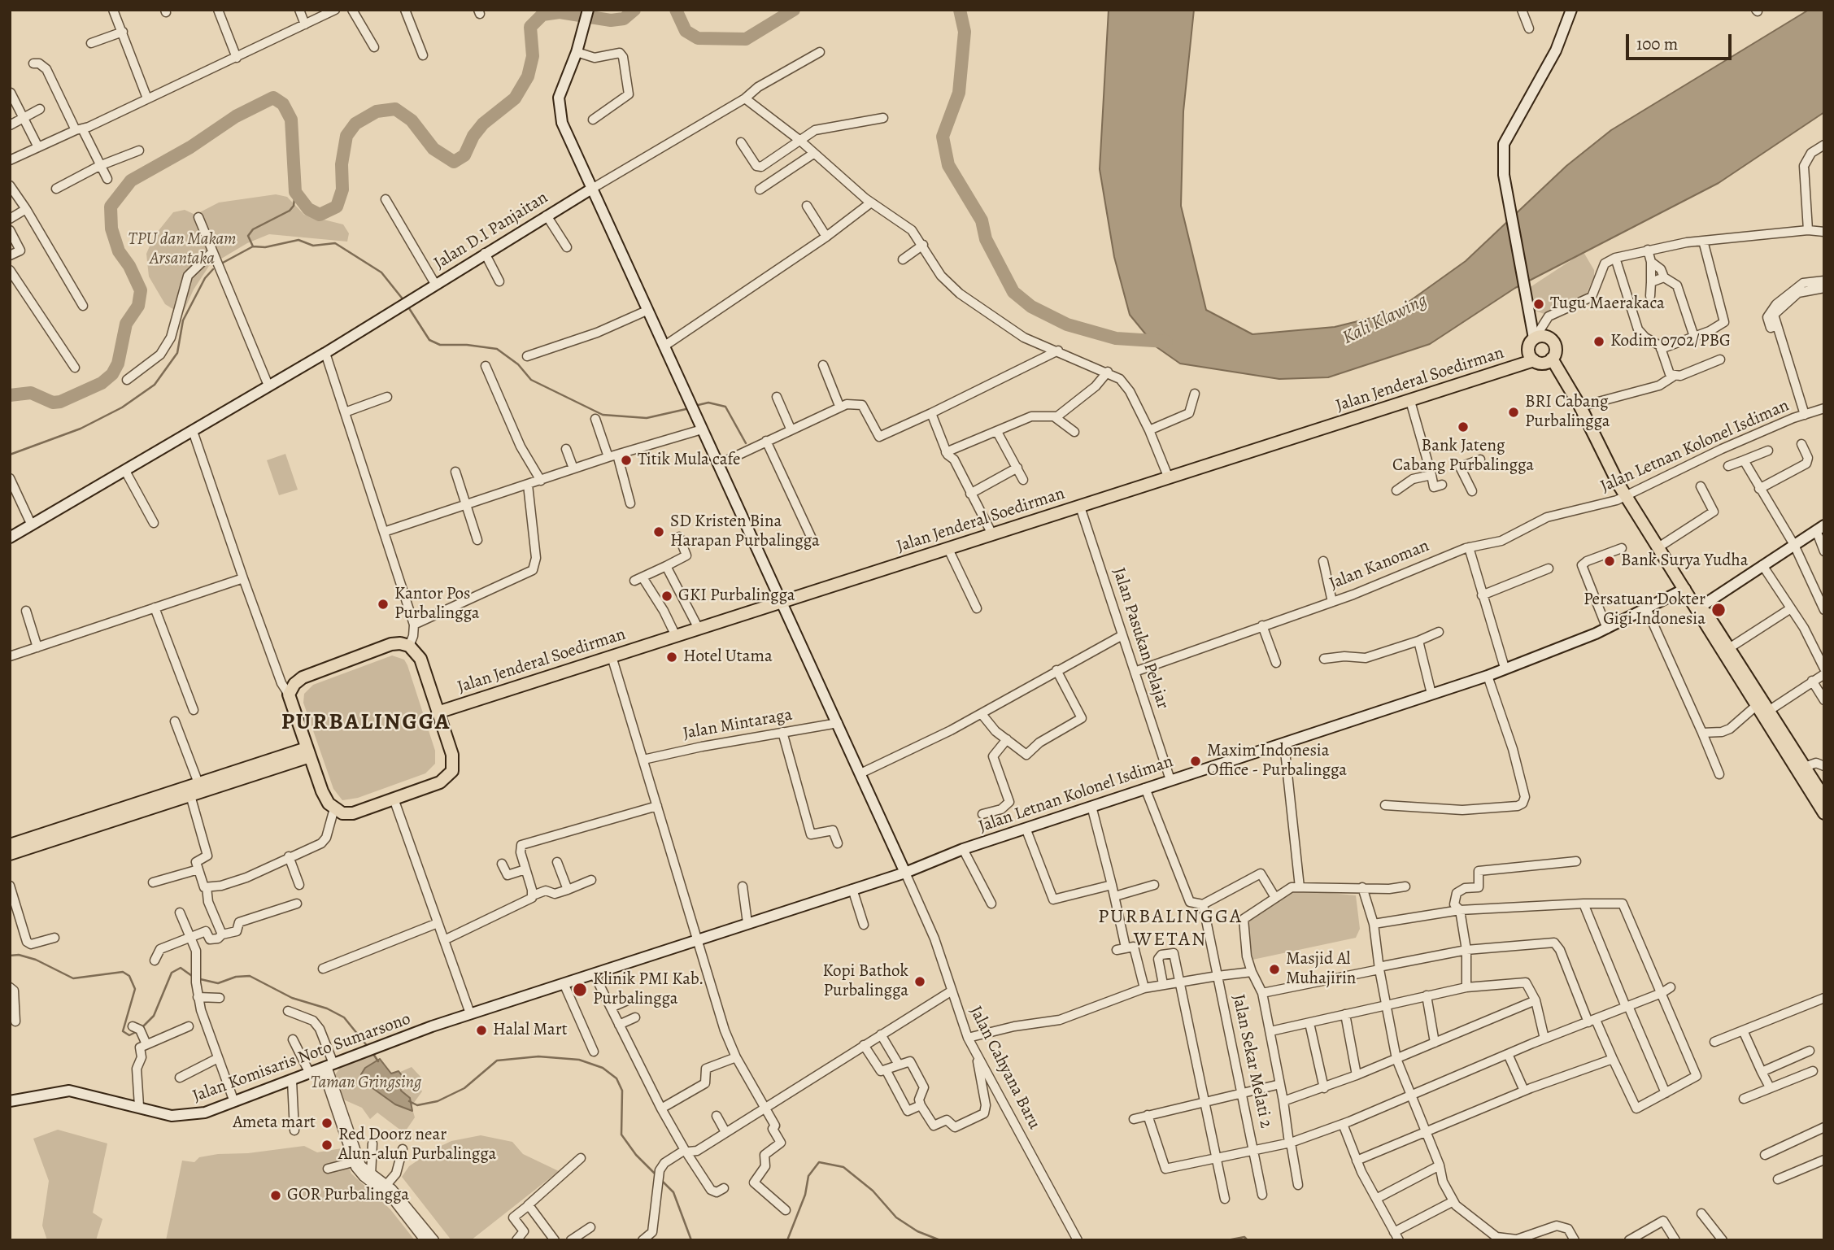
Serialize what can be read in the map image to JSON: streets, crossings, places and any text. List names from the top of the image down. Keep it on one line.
{"streets":{"main road":["Jalan Jenderal Soedirman"],"street":["Jalan D.I Panjaitan","Jalan Letnan Kolonel Isdiman","Jalan Kanoman","Jalan Pasukan Pelajar","Jalan Mintaraga","Jalan Komisaris Noto Sumarsono","Jalan Sekar Melati 2","Jalan Cahyana Baru"]},"crossings":[["Jalan Jenderal Soedirman","Jalan Pasukan Pelajar"],["Jalan Letnan Kolonel Isdiman","Jalan Kanoman"],["Jalan Letnan Kolonel Isdiman","Jalan Pasukan Pelajar"],["Jalan Letnan Kolonel Isdiman","Jalan Komisaris Noto Sumarsono"],["Jalan Letnan Kolonel Isdiman","Jalan Cahyana Baru"]],"districts":["PURBALINGGA","PURBALINGGA WETAN"],"water":["Kali Klawing"],"parks":["TPU dan Makam Arsantaka","Taman Gringsing"],"places":["Tugu Maerakaca","Kodim 0702/PBG","BRI Cabang Purbalingga","Bank Jateng Cabang Purbalingga","Titik Mula cafe","SD Kristen Bina Harapan Purbalingga","Bank Surya Yudha","GKI Purbalingga","Kantor Pos Purbalingga","Persatuan Dokter Gigi Indonesia","Hotel Utama","Maxim Indonesia Office - Purbalingga","Masjid Al Muhajirin","Kopi Bathok Purbalingga","Klinik PMI Kab. Purbalingga","Halal Mart","Ameta mart","Red Doorz near Alun-alun Purbalingga","GOR Purbalingga"],"scale_bar":"100 m"}
